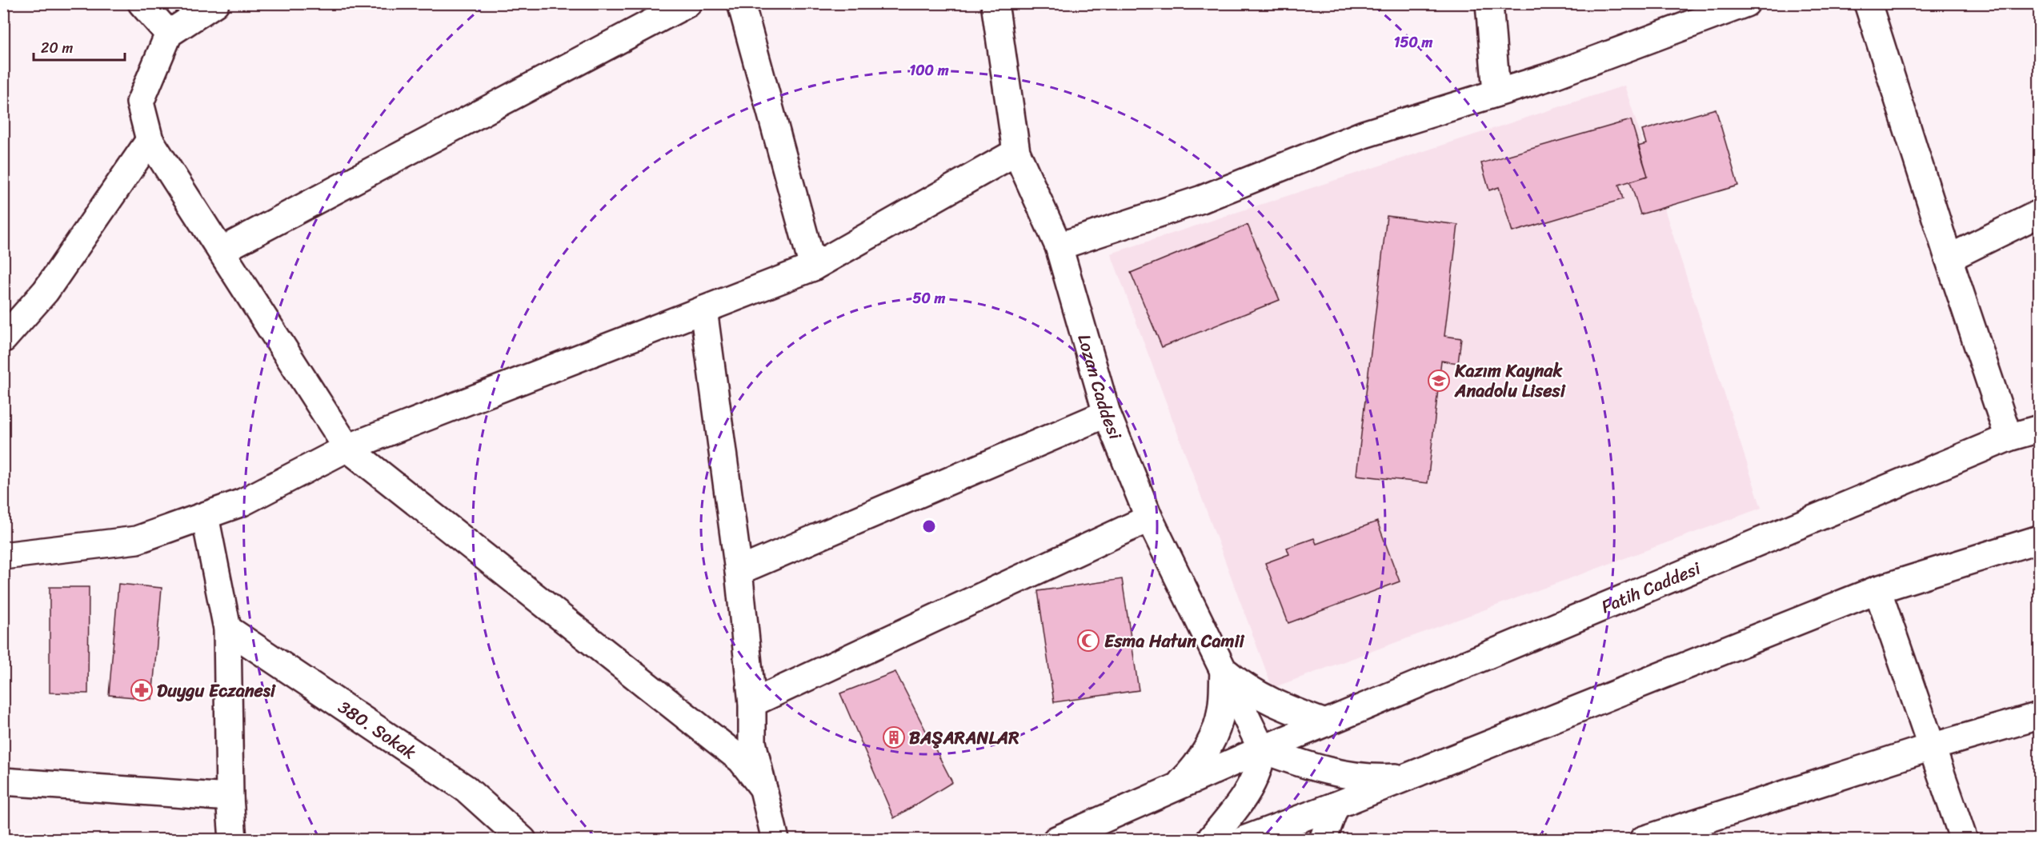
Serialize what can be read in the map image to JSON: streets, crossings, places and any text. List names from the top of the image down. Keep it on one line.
{"streets":{"street":["Lozan Caddesi","Fatih Caddesi","380. Sokak"]},"crossings":[["Lozan Caddesi","Fatih Caddesi"]],"places":{"school or university":["Kazım Kaynak Anadolu Lisesi"],"mosque":["Esma Hatun Camii"],"pharmacy":["Duygu Eczanesi"],"building":["BAŞARANLAR"]},"scale_bar":"20 m","rings":["150 m","100 m","50 m"]}
